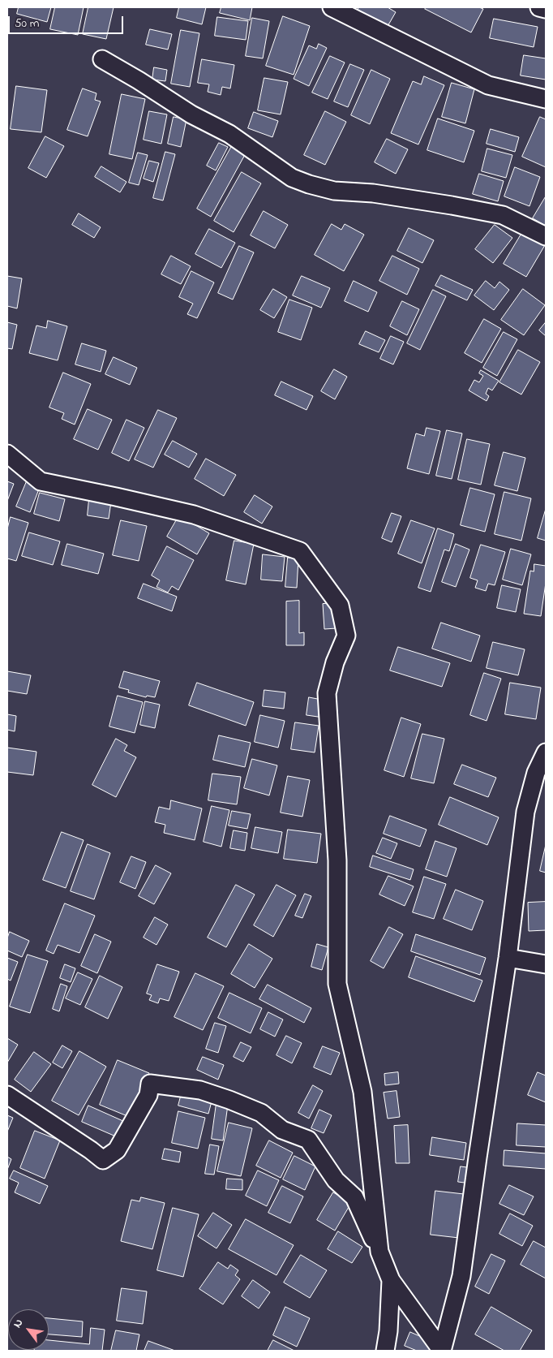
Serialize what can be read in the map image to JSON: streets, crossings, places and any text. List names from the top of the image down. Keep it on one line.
{"scale_bar":"50 m","north":"top left"}
